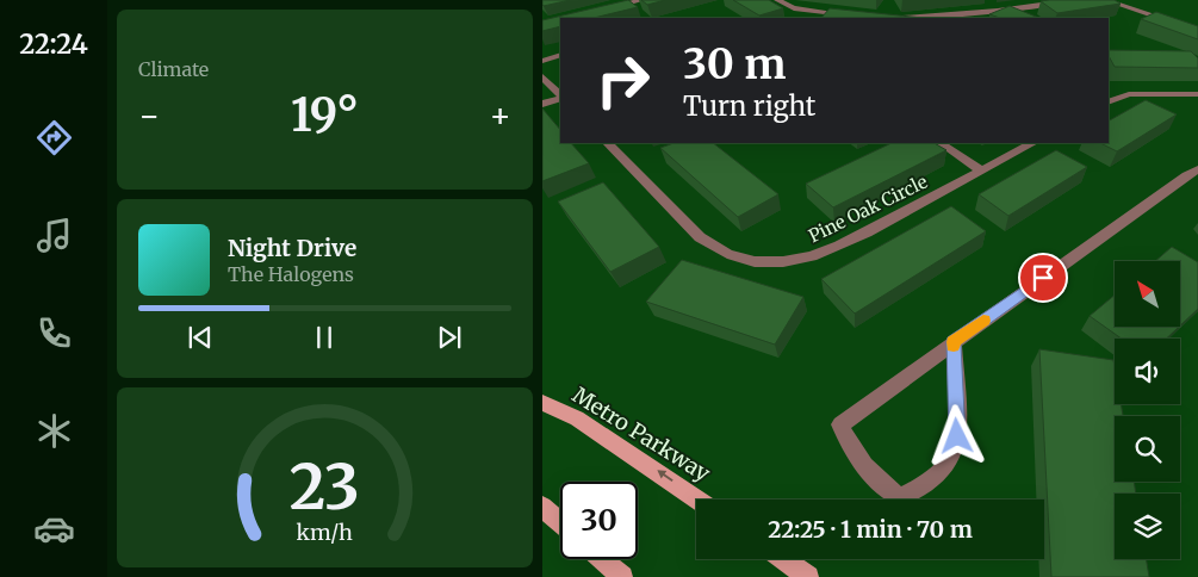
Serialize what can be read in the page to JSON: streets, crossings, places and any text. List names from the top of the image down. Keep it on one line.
{"streets":{"main road":["Metro Parkway"],"street":["Pine Oak Circle"]},"one_way":["Metro Parkway"],"north":"top left","page":{"tabs":"22:24","tile":"Climate","turn":["30 m","Turn right"],"heat":["−","19°","+"],"song":["Night Drive","The Halogens"],"limit":"30","trip":"22:25 · 1 min · 70 m","gauge":["23","km/h"]}}
